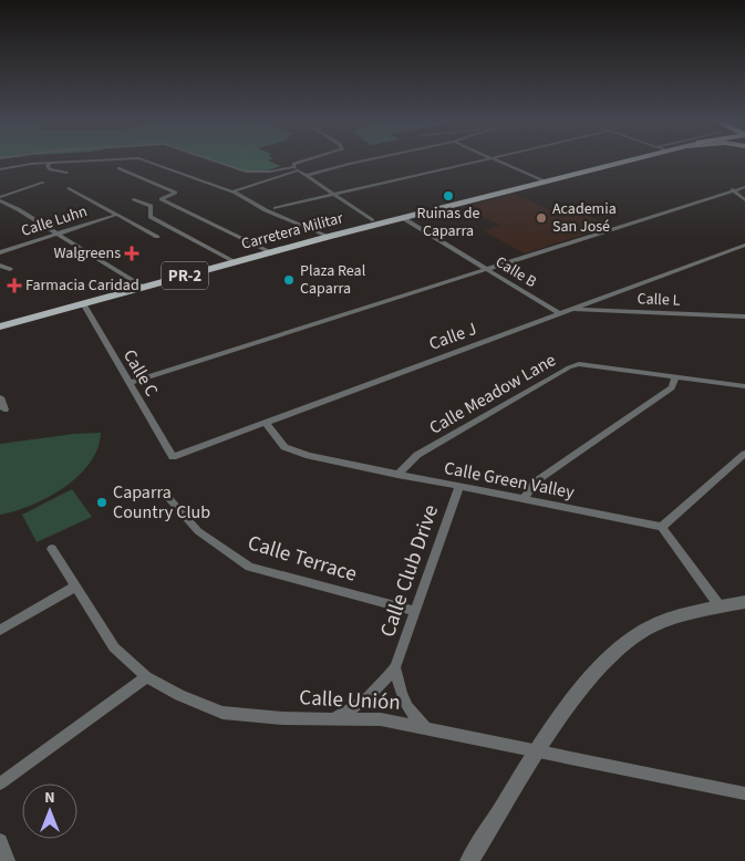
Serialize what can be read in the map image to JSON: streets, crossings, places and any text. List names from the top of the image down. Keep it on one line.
{"streets":{"main road":["Carretera Militar","PR-2"],"street":["Calle Luhn","Calle B","Calle L","Calle J","Calle C","Calle Meadow Lane","Calle Green Valley","Calle Terrace","Calle Club Drive","Calle Unión"]},"crossings":[["Carretera Militar","Calle B"],["Carretera Militar","Calle C"],["Calle B","Calle J"],["Calle L","Calle J"],["Calle J","Calle C"],["Calle J","Calle Green Valley"],["Calle Meadow Lane","Calle Green Valley"],["Calle Green Valley","Calle Club Drive"],["Calle Terrace","Calle Club Drive"],["Calle Club Drive","Calle Unión"]],"places":{"other":["Ruinas de Caparra","Academia San José","Plaza Real Caparra","Caparra Country Club"],"health":["Walgreens","Farmacia Caridad"]},"north":"top"}
